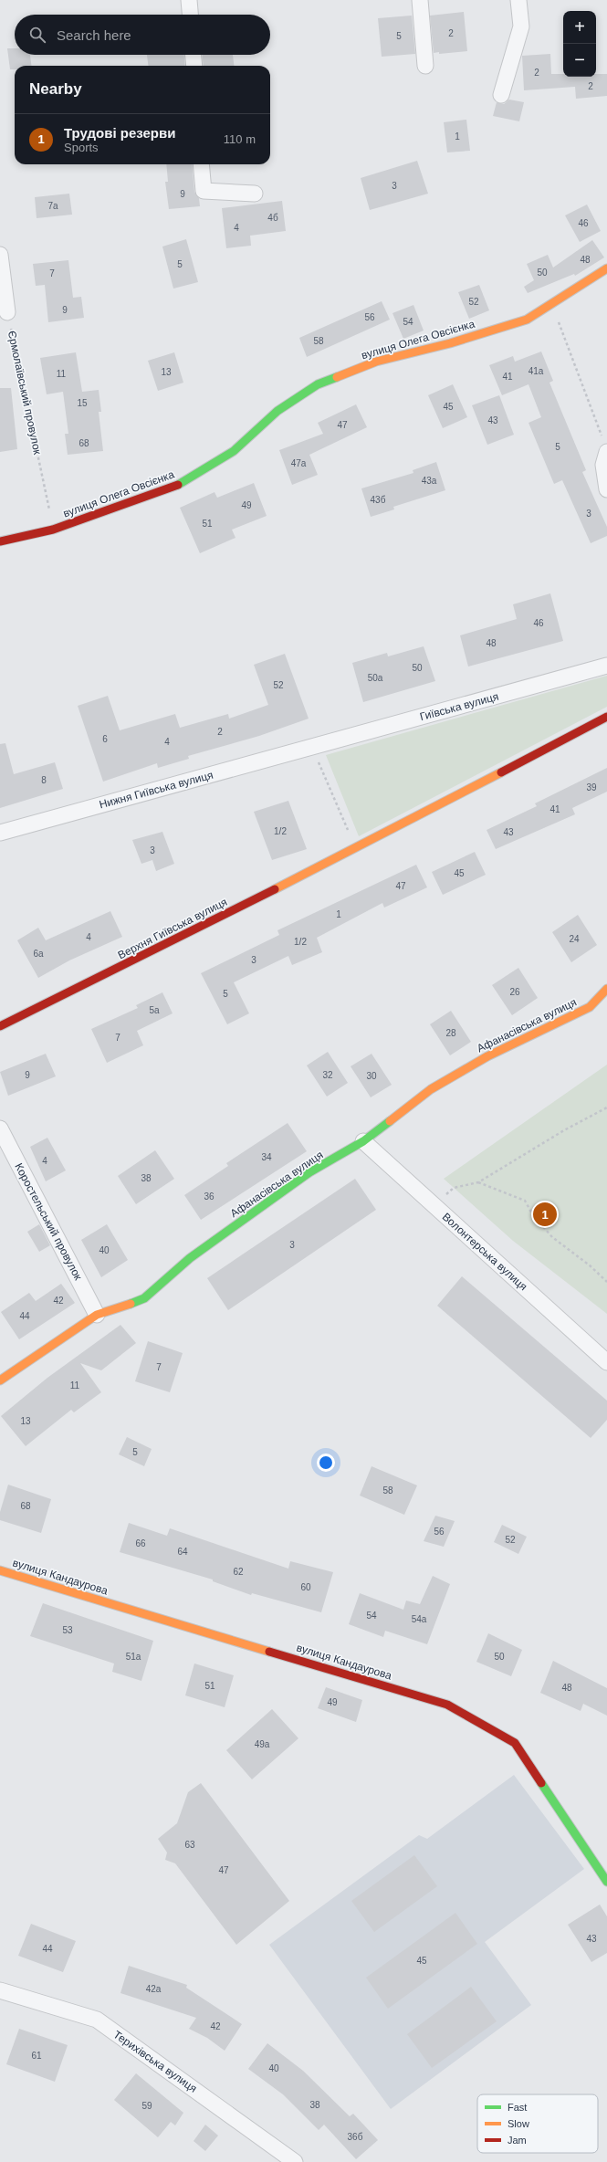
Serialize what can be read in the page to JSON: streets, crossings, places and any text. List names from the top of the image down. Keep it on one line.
{"streets":{"street":["вулиця Олега Овсієнка","Гиївська вулиця","Нижня Гиївська вулиця","Верхня Гиївська вулиця","Афанасівська вулиця","Коростельський провулок","Волонтерська вулиця","вулиця Кандаурова","Терихівська вулиця"],"path":["Єрмолаївський провулок"]},"crossings":[["вулиця Олега Овсієнка","Єрмолаївський провулок"],["Гиївська вулиця","Нижня Гиївська вулиця"],["Афанасівська вулиця","Коростельський провулок"],["Афанасівська вулиця","Волонтерська вулиця"]],"house_numbers":["2","5","2","2","1","3","9","7а","4б","46","4","48","5","50","7","52","9","56","54","58","41а","13","11","41","15","45","43","47","68","5","47а","43а","43б","49","3","51","46","48","50","50а","52","2","6","4","8","39","41","1/2","43","3","45","47","1","4","24","1/2","6а","3","26","5","5а","28","7","9","32","30","34","4","38","36","3","40","42","44","7","11","13","5","58","68","56","52","66","64","62","60","54","54а","53","51а","50","51","48","49","49а","63","47","43","44","45","42а","42","61","40","38","59","36б"],"legend":["Fast","Slow","Jam"],"page":{"map_buttons":["+","−"],"search":"Search here","heading":"Nearby","list":[{"mark":"1","name":"Трудові резерви","note":"Sports","value":"110 m"}],"pins":"1"}}
